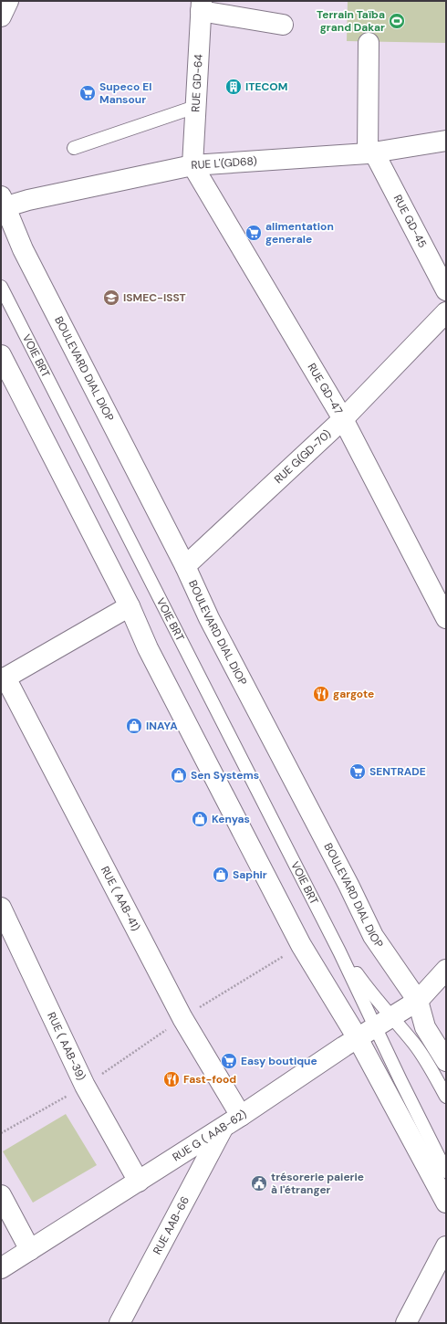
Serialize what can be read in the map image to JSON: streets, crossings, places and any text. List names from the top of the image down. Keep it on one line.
{"streets":{"street":["RUE GD-64","RUE L'(GD68)","RUE GD-45","BOULEVARD DIAL DIOP","RUE GD-47","RUE G(GD-70)","RUE ( AAB-41)","RUE ( AAB-39)","RUE G ( AAB-62)","RUE AAB-66"],"lane":["VOIE BRT"]},"crossings":[["RUE GD-64","RUE L'(GD68)"],["RUE GD-64","RUE GD-47"],["RUE L'(GD68)","RUE GD-45"],["RUE L'(GD68)","BOULEVARD DIAL DIOP"],["RUE L'(GD68)","RUE GD-47"],["VOIE BRT","RUE G ( AAB-62)"],["BOULEVARD DIAL DIOP","RUE G(GD-70)"],["BOULEVARD DIAL DIOP","RUE G ( AAB-62)"],["RUE GD-47","RUE G(GD-70)"],["RUE ( AAB-41)","RUE G ( AAB-62)"],["RUE ( AAB-39)","RUE G ( AAB-62)"],["RUE G ( AAB-62)","RUE AAB-66"]],"places":{"sports":["Terrain Taïba grand Dakar"],"building":["ITECOM"],"supermarket":["Supeco El Mansour","alimentation generale","SENTRADE","Easy boutique"],"school or university":["ISMEC-ISST"],"restaurant":["gargote","Fast-food"],"shop":["INAYA","Sen Systems","Kenyas","Saphir"],"public building":["trésorerie paierie à l'étranger"]}}
